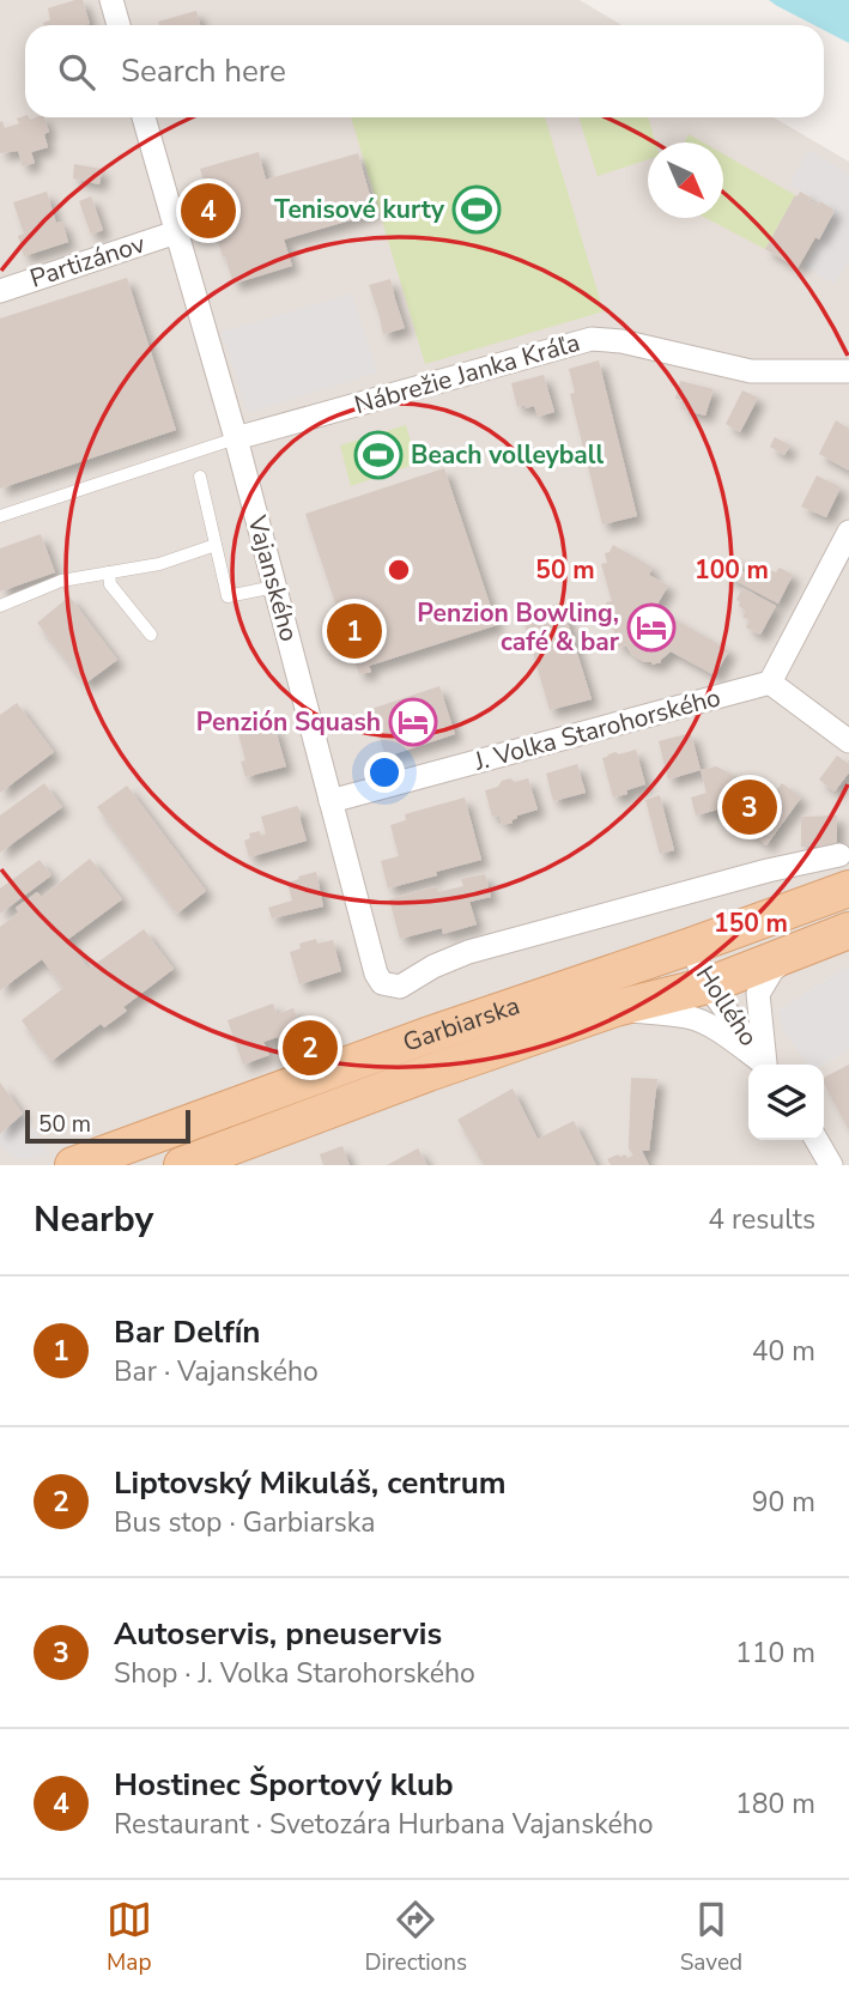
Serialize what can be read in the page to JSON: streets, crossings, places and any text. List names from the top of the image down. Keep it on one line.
{"streets":{"main road":["Garbiarska"],"street":["Partizánov","Nábrežie Janka Kráľa","Vajanského","J. Volka Starohorského","Hollého"]},"crossings":[["Partizánov","Vajanského"],["Nábrežie Janka Kráľa","Vajanského"],["Vajanského","J. Volka Starohorského"],["Vajanského","Garbiarska"],["Hollého","Garbiarska"]],"places":{"sports":["Tenisové kurty","Beach volleyball"],"hotel":["Penzion Bowling, café & bar","Penzión Squash"]},"scale_bar":"50 m","north":"bottom right","page":{"search":"Search here","pins":["4","1","3","2"],"scale":"50 m","heading":["Nearby","4 results"],"list":[{"mark":"1","name":"Bar Delfín","note":"Bar · Vajanského","value":"40 m"},{"mark":"2","name":"Liptovský Mikuláš, centrum","note":"Bus stop · Garbiarska","value":"90 m"},{"mark":"3","name":"Autoservis, pneuservis","note":"Shop · J. Volka Starohorského","value":"110 m"},{"mark":"4","name":"Hostinec Športový klub","note":"Restaurant · Svetozára Hurbana Vajanského","value":"180 m"}],"nav":["Map","Directions","Saved"]},"rings":["50 m","100 m","150 m"]}
